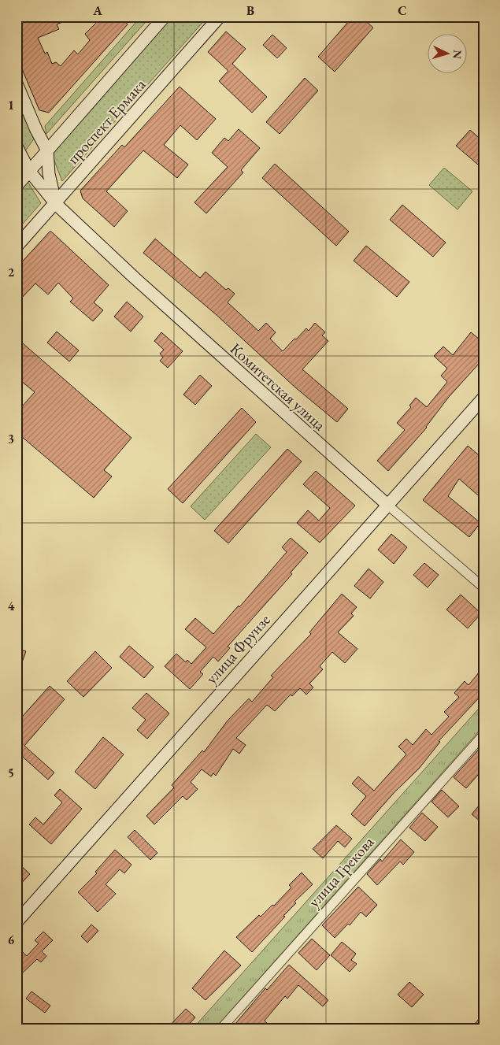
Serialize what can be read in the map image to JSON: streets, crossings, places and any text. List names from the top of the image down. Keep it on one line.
{"streets":{"street":["проспект Ермака","Комитетская улица","улица Фрунзе","улица Грекова"]},"crossings":[["проспект Ермака","Комитетская улица"],["Комитетская улица","улица Фрунзе"]],"north":"right","grid":{"columns":["A","B","C"],"rows":["1","2","3","4","5","6"]}}
